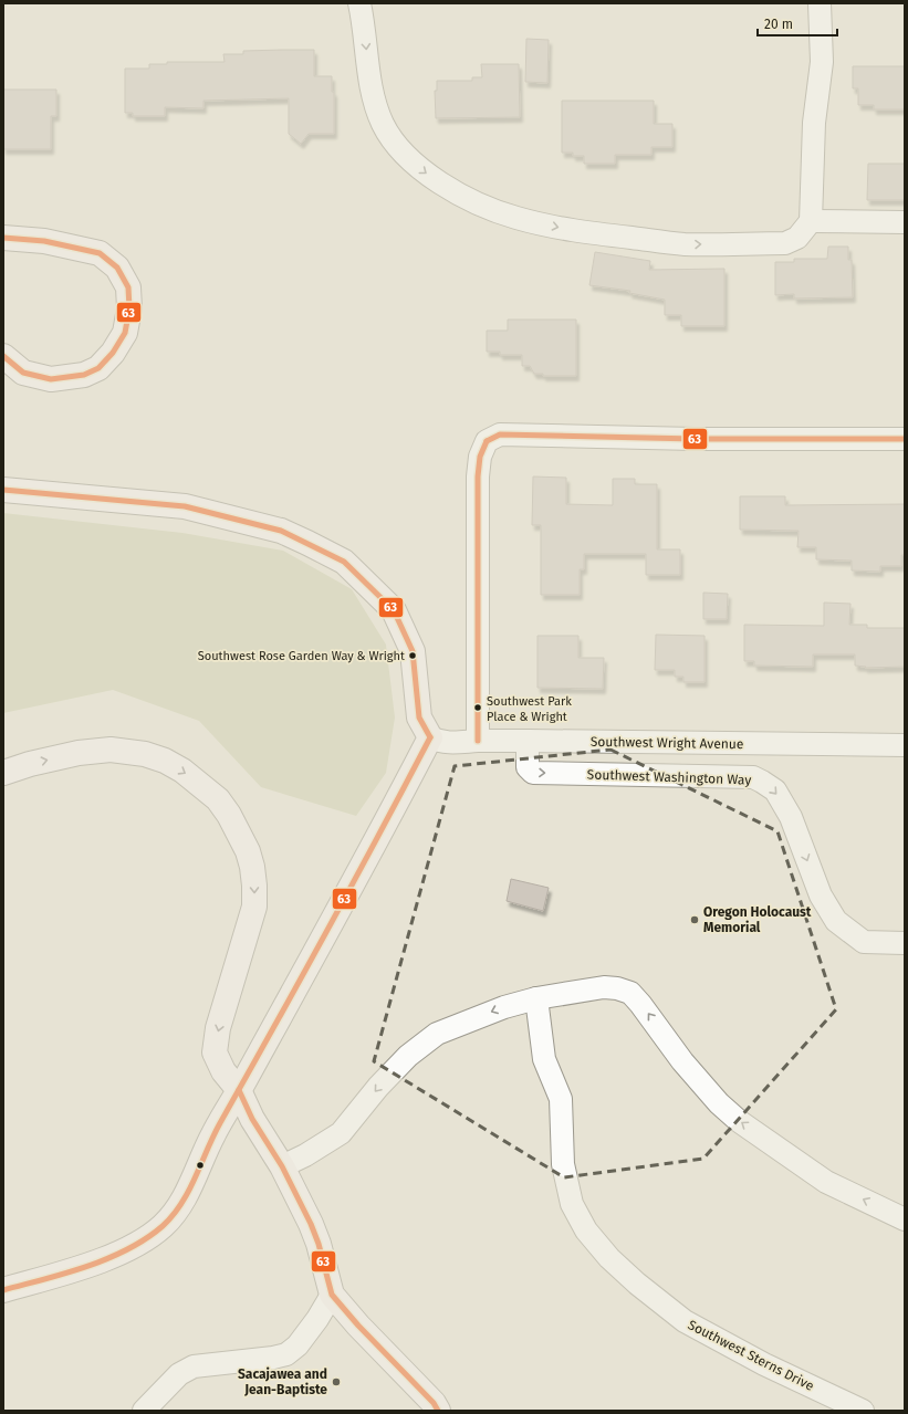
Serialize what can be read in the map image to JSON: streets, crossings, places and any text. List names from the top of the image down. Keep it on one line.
{"streets":{"street":["Southwest Wright Avenue","Southwest Washington Way","Southwest Sterns Drive"]},"crossings":[["Southwest Wright Avenue","Southwest Washington Way"]],"one_way":["Southwest Washington Way"],"places":["Southwest Rose Garden Way & Wright","Southwest Park Place & Wright","Oregon Holocaust Memorial","Sacajawea and Jean-Baptiste"],"lines":["transit line 63"],"scale_bar":"20 m"}
